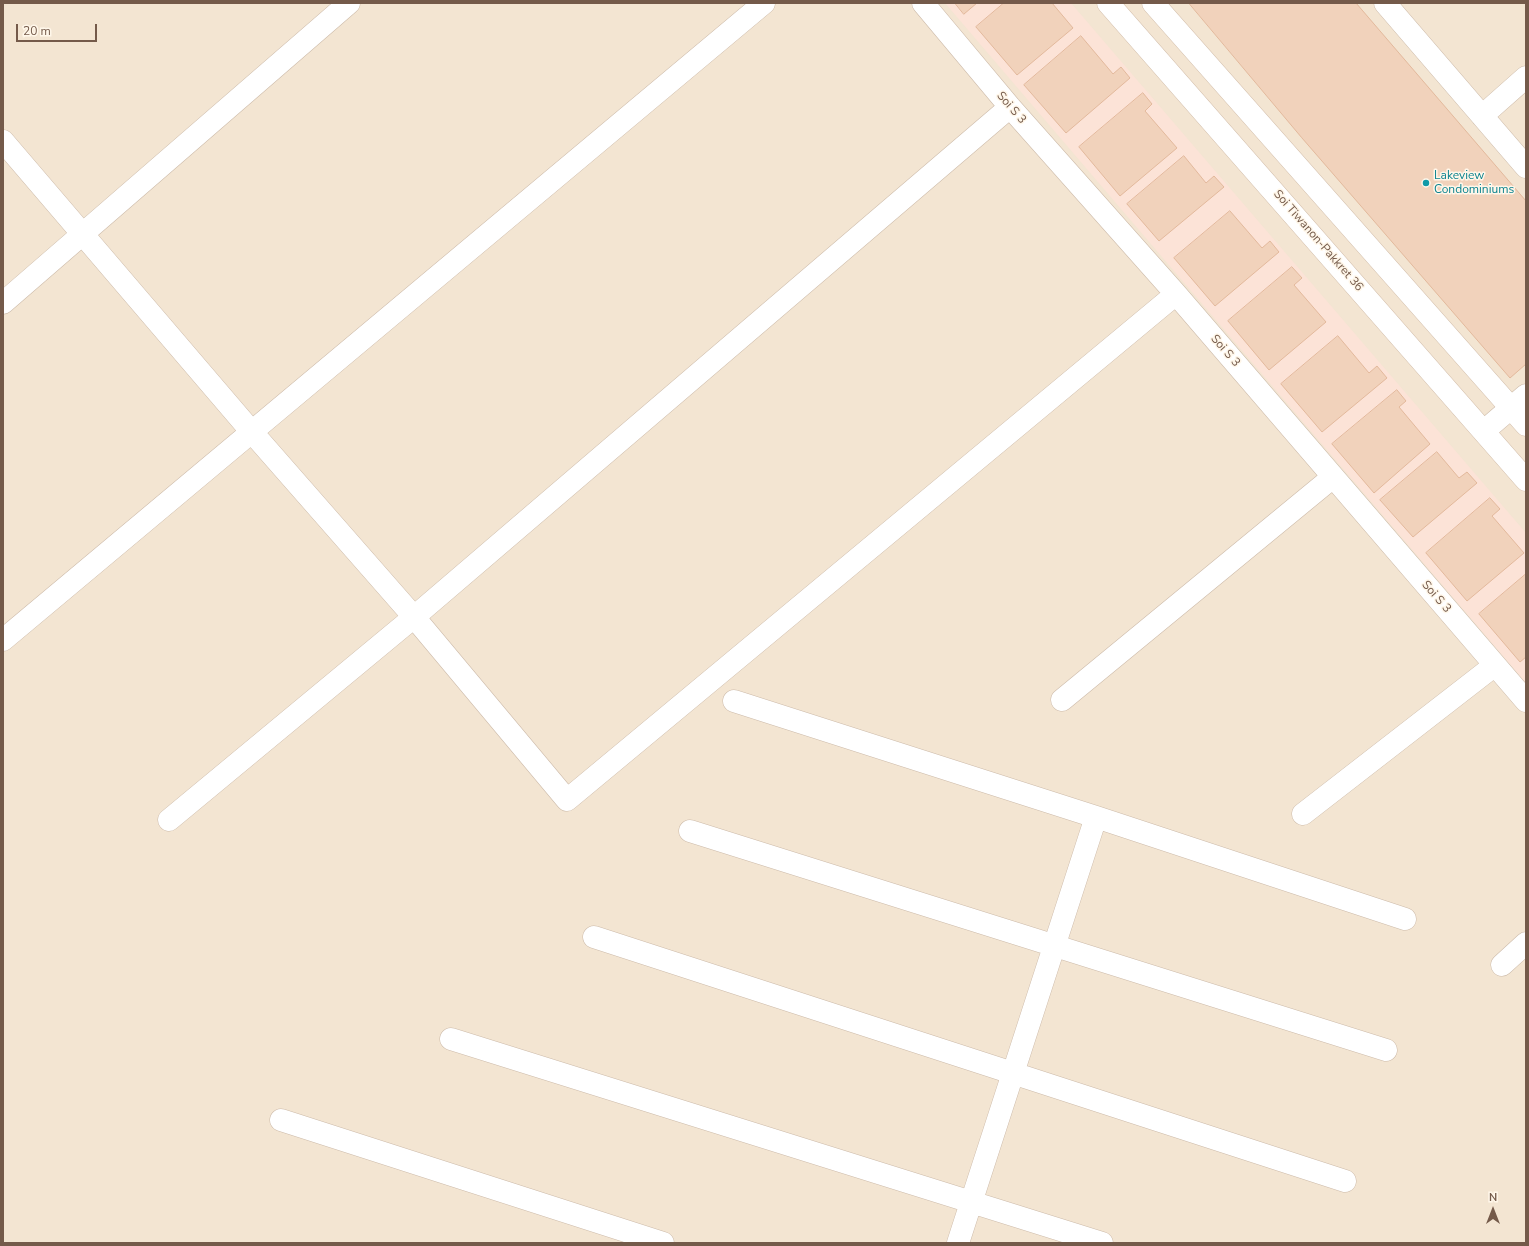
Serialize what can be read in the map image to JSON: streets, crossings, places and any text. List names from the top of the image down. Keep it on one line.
{"streets":{"street":["Soi S 3","Soi Tiwanon-Pakkret 36"]},"places":["Lakeview Condominiums"],"scale_bar":"20 m","north":"top"}
